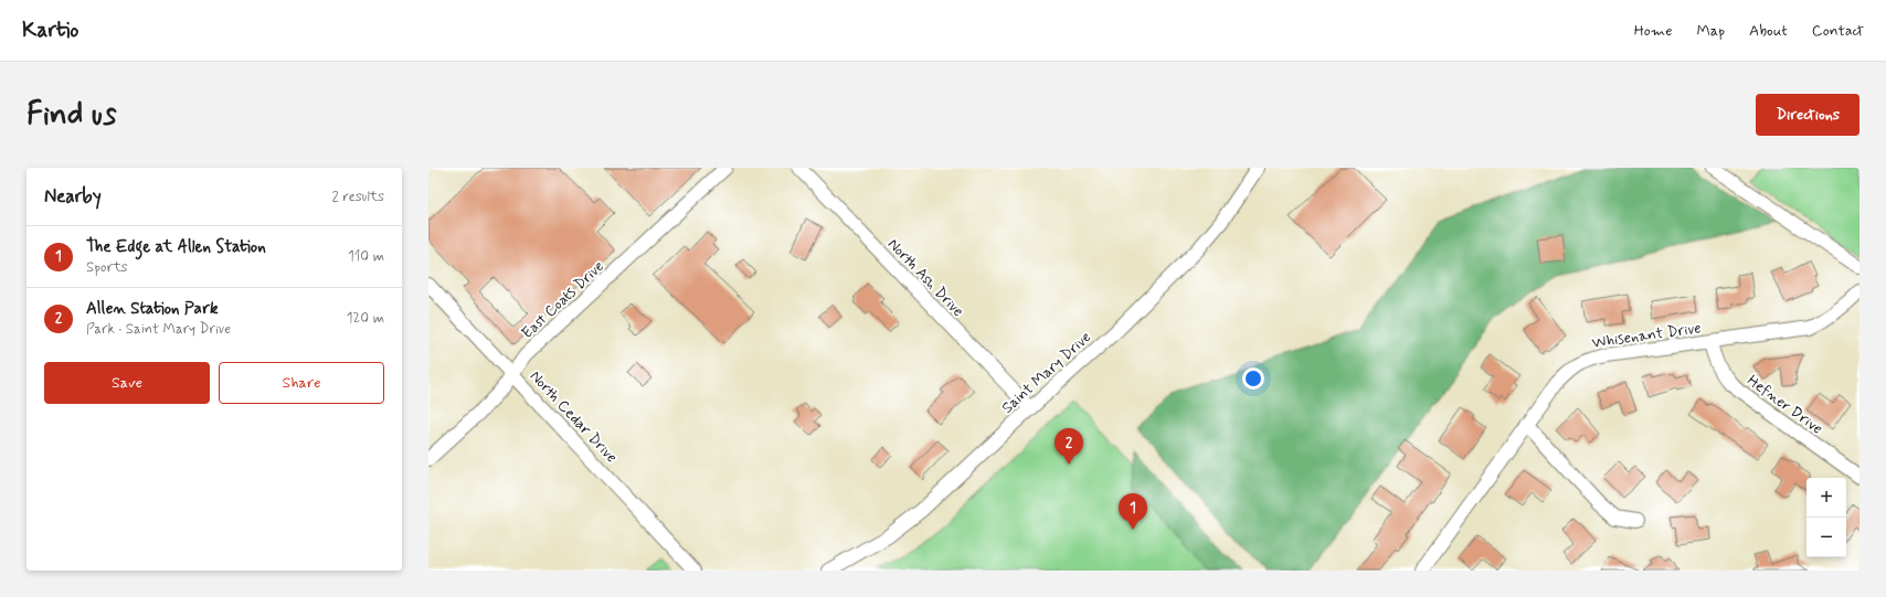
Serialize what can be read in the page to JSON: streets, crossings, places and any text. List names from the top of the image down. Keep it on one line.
{"streets":{"street":["North Ash Drive","East Coats Drive","Whisenant Drive","Saint Mary Drive","Hefner Drive","North Cedar Drive"]},"crossings":[["North Ash Drive","Saint Mary Drive"],["East Coats Drive","North Cedar Drive"],["Whisenant Drive","Hefner Drive"]],"page":{"header":"Kartio","nav":["Home","Map","About","Contact"],"buttons":["Directions",["Save","Share"]],"title":"Find us","heading":["Nearby","2 results"],"list":[{"mark":"1","name":"The Edge at Allen Station","note":"Sports","value":"110 m"},{"mark":"2","name":"Allen Station Park","note":"Park · Saint Mary Drive","value":"120 m"}],"pins":["2","1"],"map_buttons":["+","−"]}}
